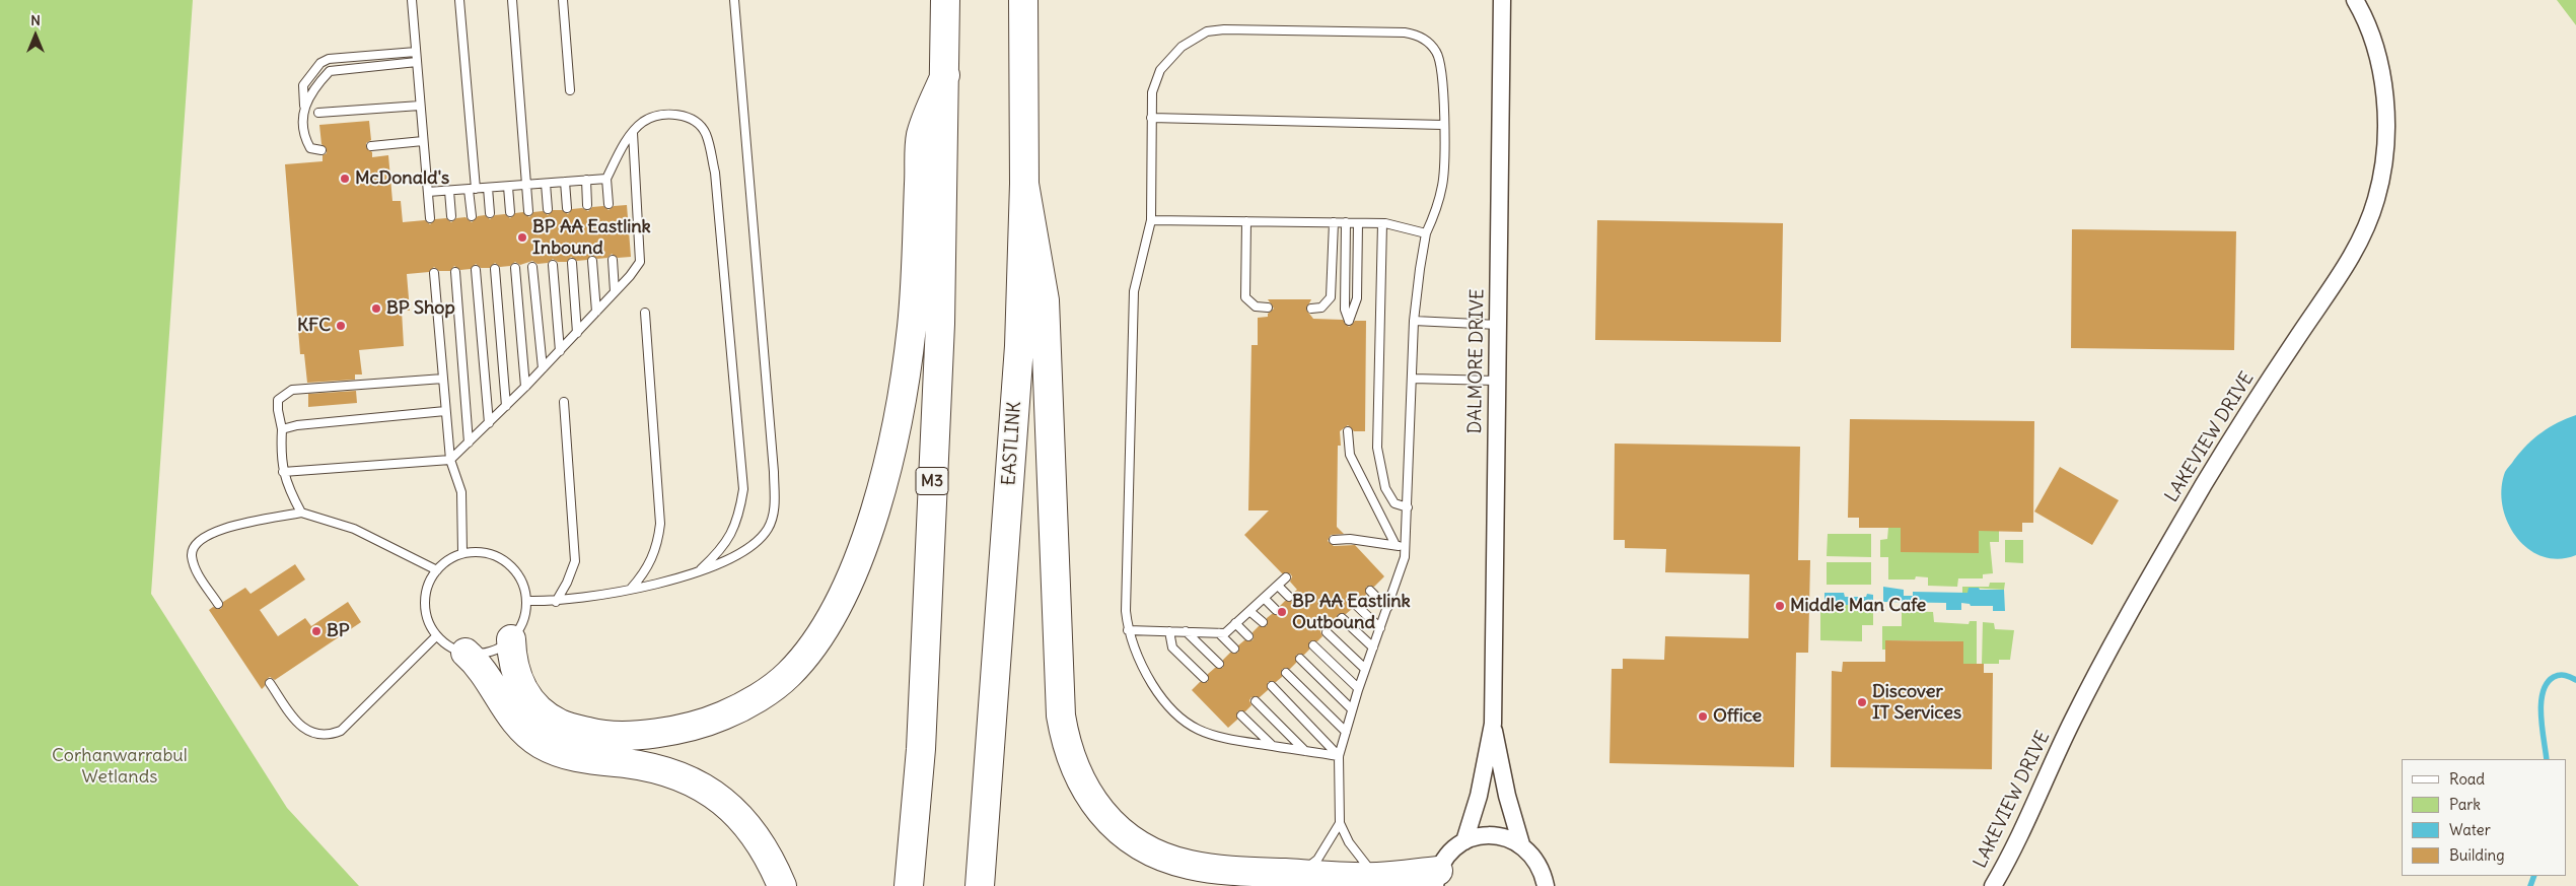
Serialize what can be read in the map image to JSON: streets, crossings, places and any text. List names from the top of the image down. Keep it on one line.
{"streets":{"highway":["EASTLINK","M3"],"street":["DALMORE DRIVE","LAKEVIEW DRIVE"]},"parks":["Corhanwarrabul Wetlands"],"places":["McDonald's","BP AA Eastlink Inbound","BP Shop","KFC","Middle Man Cafe","BP AA Eastlink Outbound","BP","Discover IT Services","Office"],"legend":["Road","Park","Water","Building"],"north":"top"}
